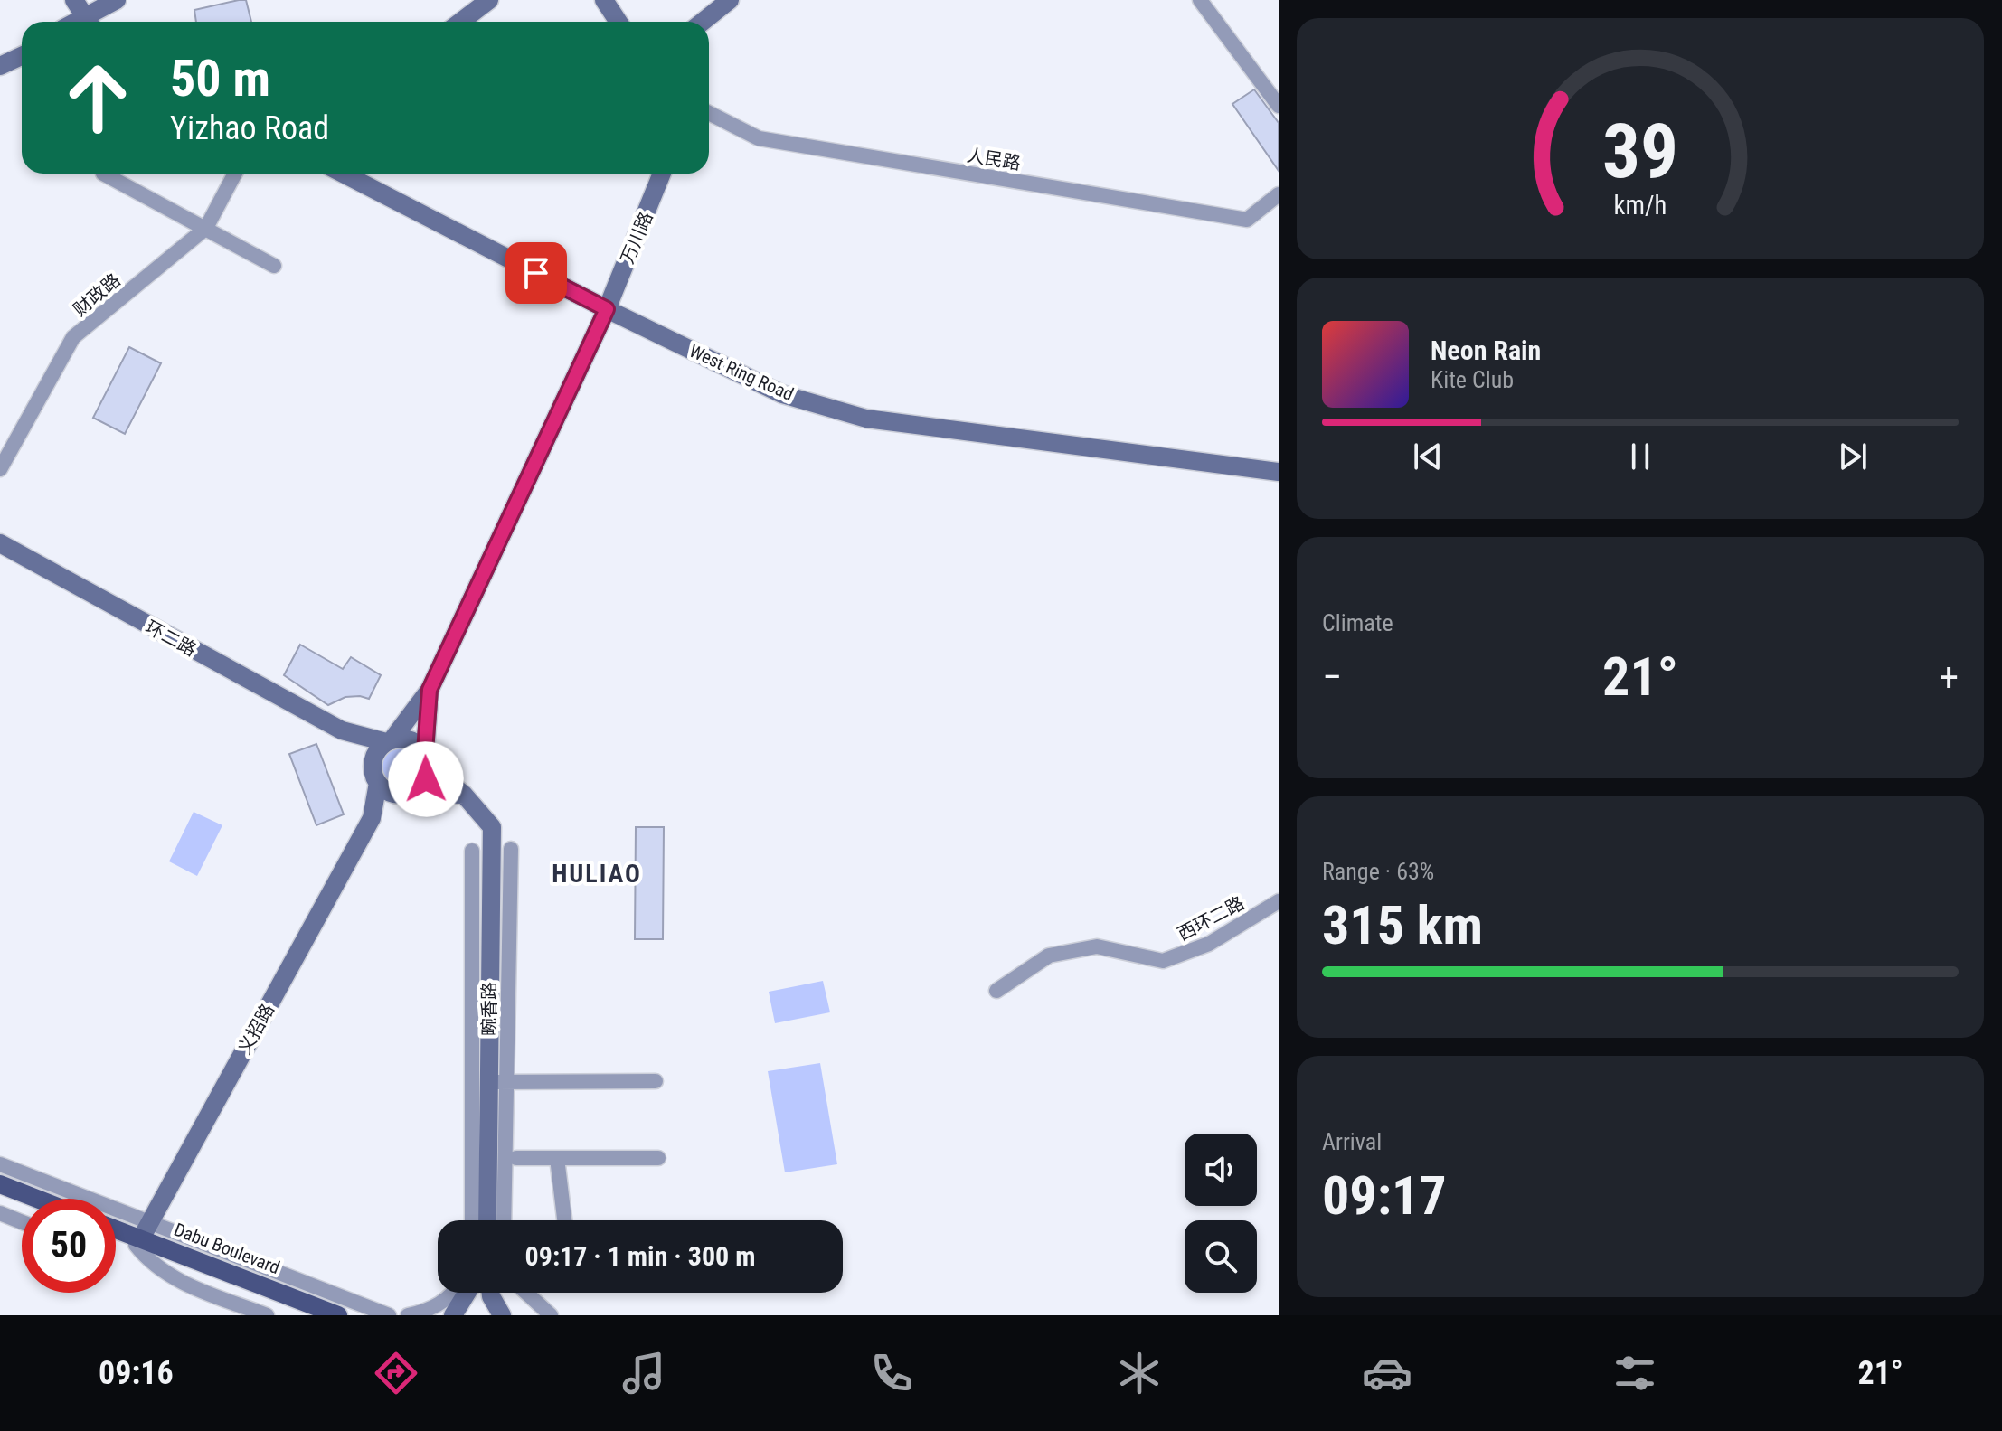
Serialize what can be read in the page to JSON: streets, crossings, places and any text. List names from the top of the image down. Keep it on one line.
{"streets":{"main road":["万川路","West Ring Road","环二路","畹香路","义招路","Dabu Boulevard"],"street":["人民路","财政路","西环二路"]},"crossings":[["万川路","West Ring Road"],["义招路","Dabu Boulevard"]],"districts":["HULIAO"],"page":{"turn":["50 m","Yizhao Road"],"song":["Neon Rain","Kite Club"],"tile":["Climate",["Range · 63%","315 km"],["Arrival","09:17"]],"heat":["−","21°","+"],"limit":"50","trip":"09:17 · 1 min · 300 m","tabs":["09:16","21°"],"gauge":["39","km/h"]}}
